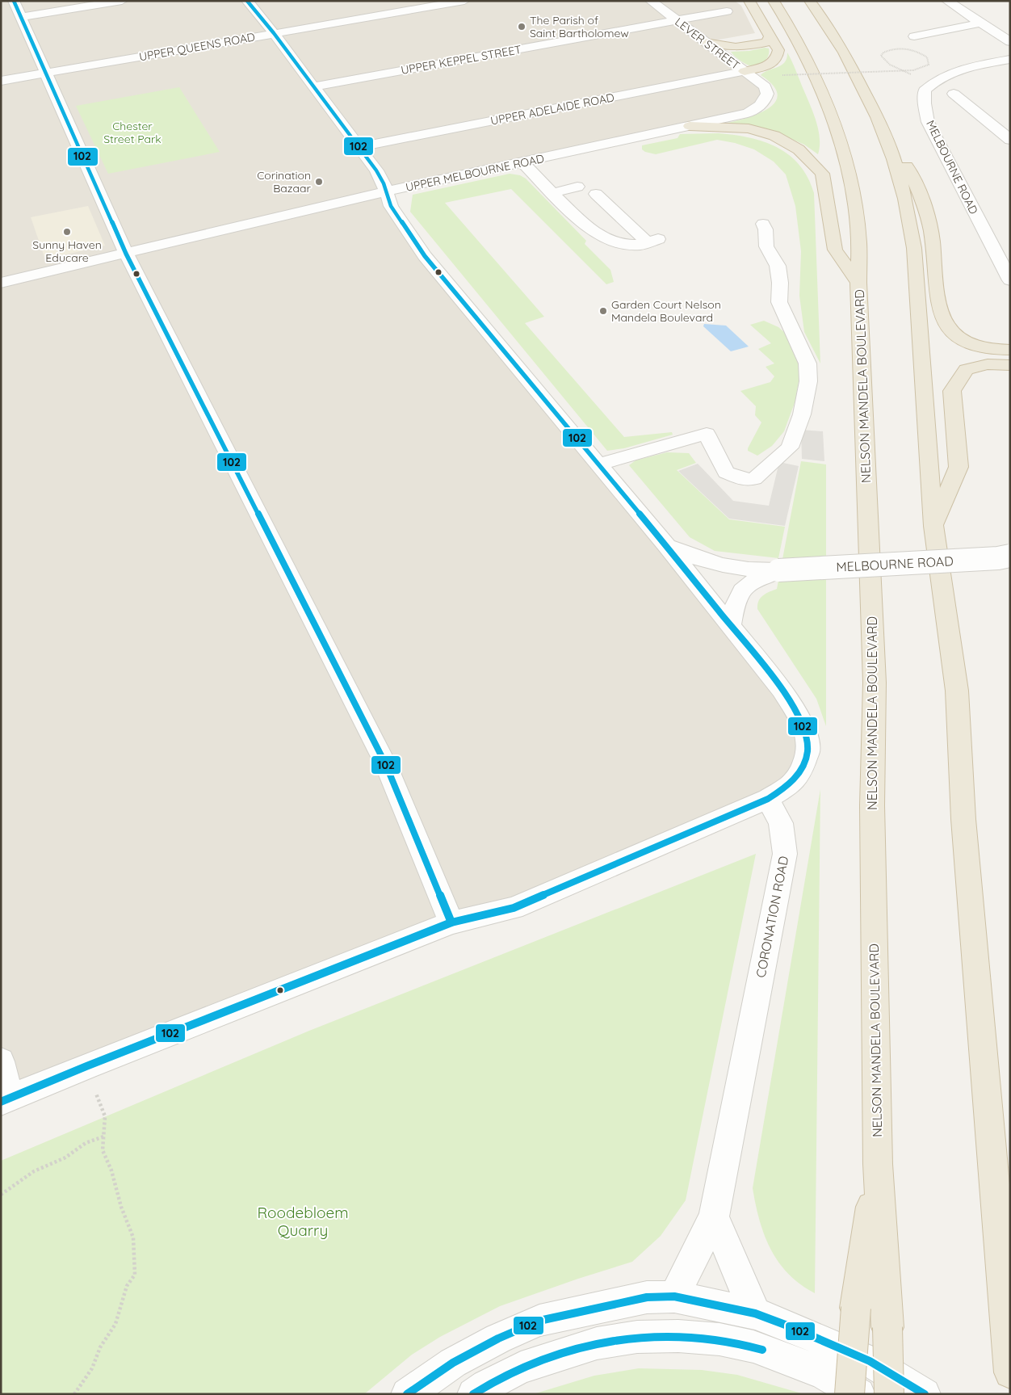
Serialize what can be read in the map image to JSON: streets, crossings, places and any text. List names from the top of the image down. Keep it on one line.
{"streets":{"highway":["NELSON MANDELA BOULEVARD"],"street":["LEVER STREET","UPPER QUEENS ROAD","UPPER KEPPEL STREET","UPPER ADELAIDE ROAD","MELBOURNE ROAD","UPPER MELBOURNE ROAD","CORONATION ROAD"]},"crossings":[["LEVER STREET","UPPER KEPPEL STREET"],["LEVER STREET","UPPER ADELAIDE ROAD"],["LEVER STREET","UPPER MELBOURNE ROAD"],["UPPER ADELAIDE ROAD","UPPER MELBOURNE ROAD"]],"parks":["Chester Street Park","Roodebloem Quarry"],"places":["The Parish of Saint Bartholomew","Corination Bazaar","Sunny Haven Educare","Garden Court Nelson Mandela Boulevard"],"lines":["transit line 102"]}
